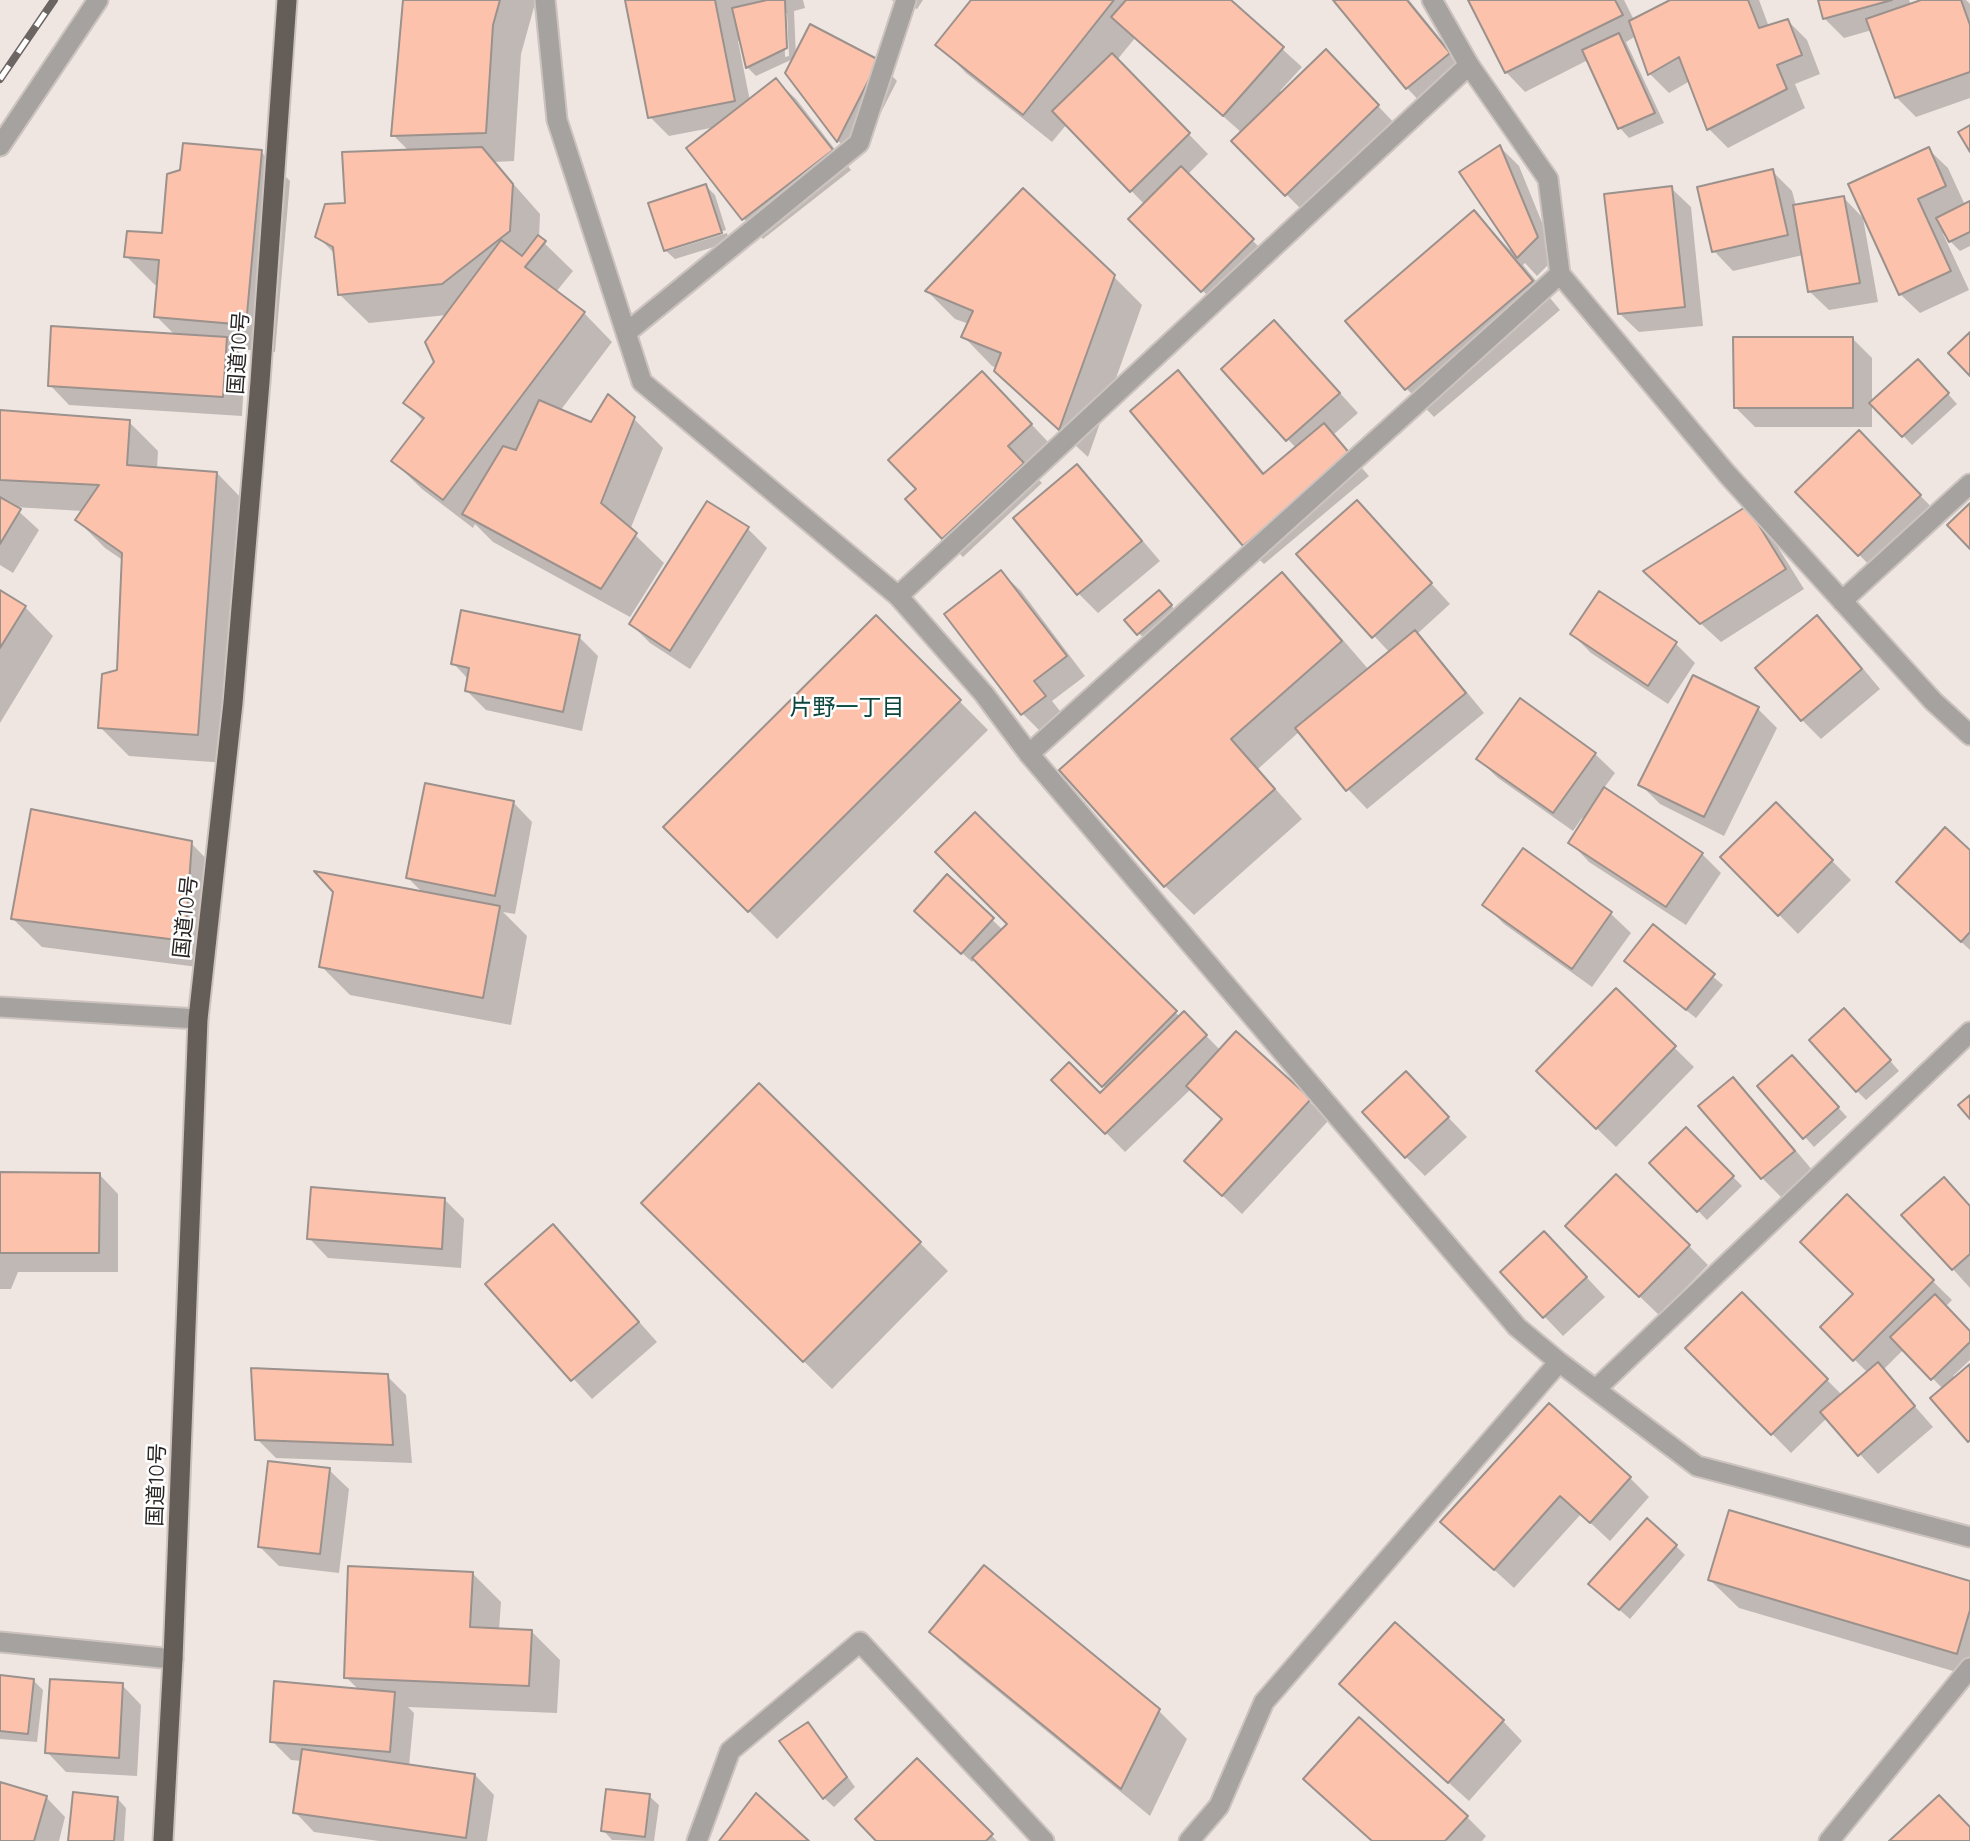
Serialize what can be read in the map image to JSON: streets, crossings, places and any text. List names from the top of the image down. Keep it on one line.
{"streets":{"highway":["国道10号"]},"districts":["片野一丁目"]}
